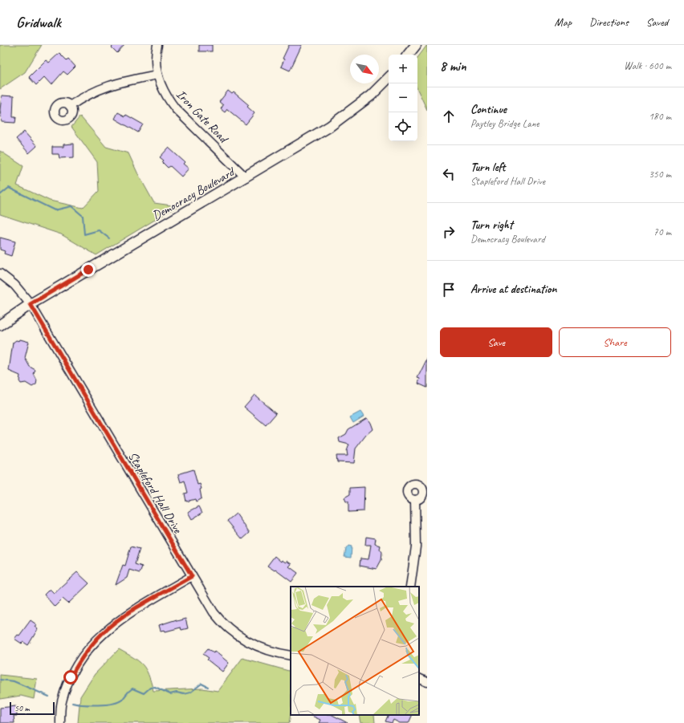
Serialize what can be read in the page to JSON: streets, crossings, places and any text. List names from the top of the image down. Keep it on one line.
{"streets":{"main road":["Democracy Boulevard"],"street":["Iron Gate Road","Stapleford Hall Drive"]},"crossings":[["Iron Gate Road","Democracy Boulevard"],["Democracy Boulevard","Stapleford Hall Drive"]],"scale_bar":"50 m","north":"bottom right","page":{"header":"Gridwalk","nav":["Map","Directions","Saved"],"heading":["8 min","Walk · 600 m"],"map_buttons":["+","−"],"list":[["Continue","Paytley Bridge Lane","180 m"],["Turn left","Stapleford Hall Drive","350 m"],["Turn right","Democracy Boulevard","70 m"],"Arrive at destination"],"buttons":["Save","Share"],"scale":"50 m"}}
